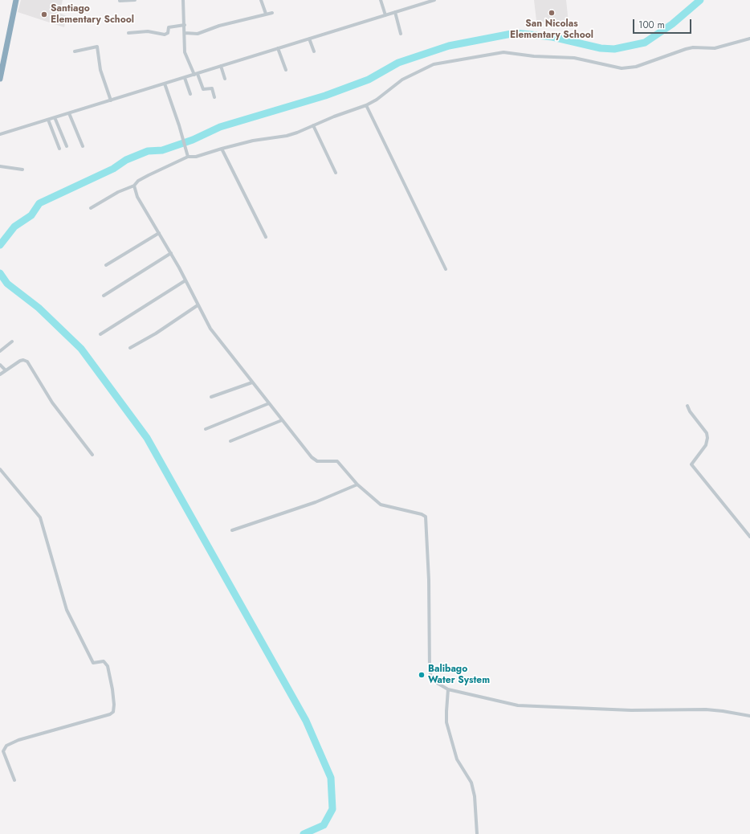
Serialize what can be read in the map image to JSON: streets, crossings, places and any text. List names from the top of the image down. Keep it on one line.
{"places":["San Nicolas Elementary School","Santiago Elementary School","Balibago Water System"],"scale_bar":"100 m"}
